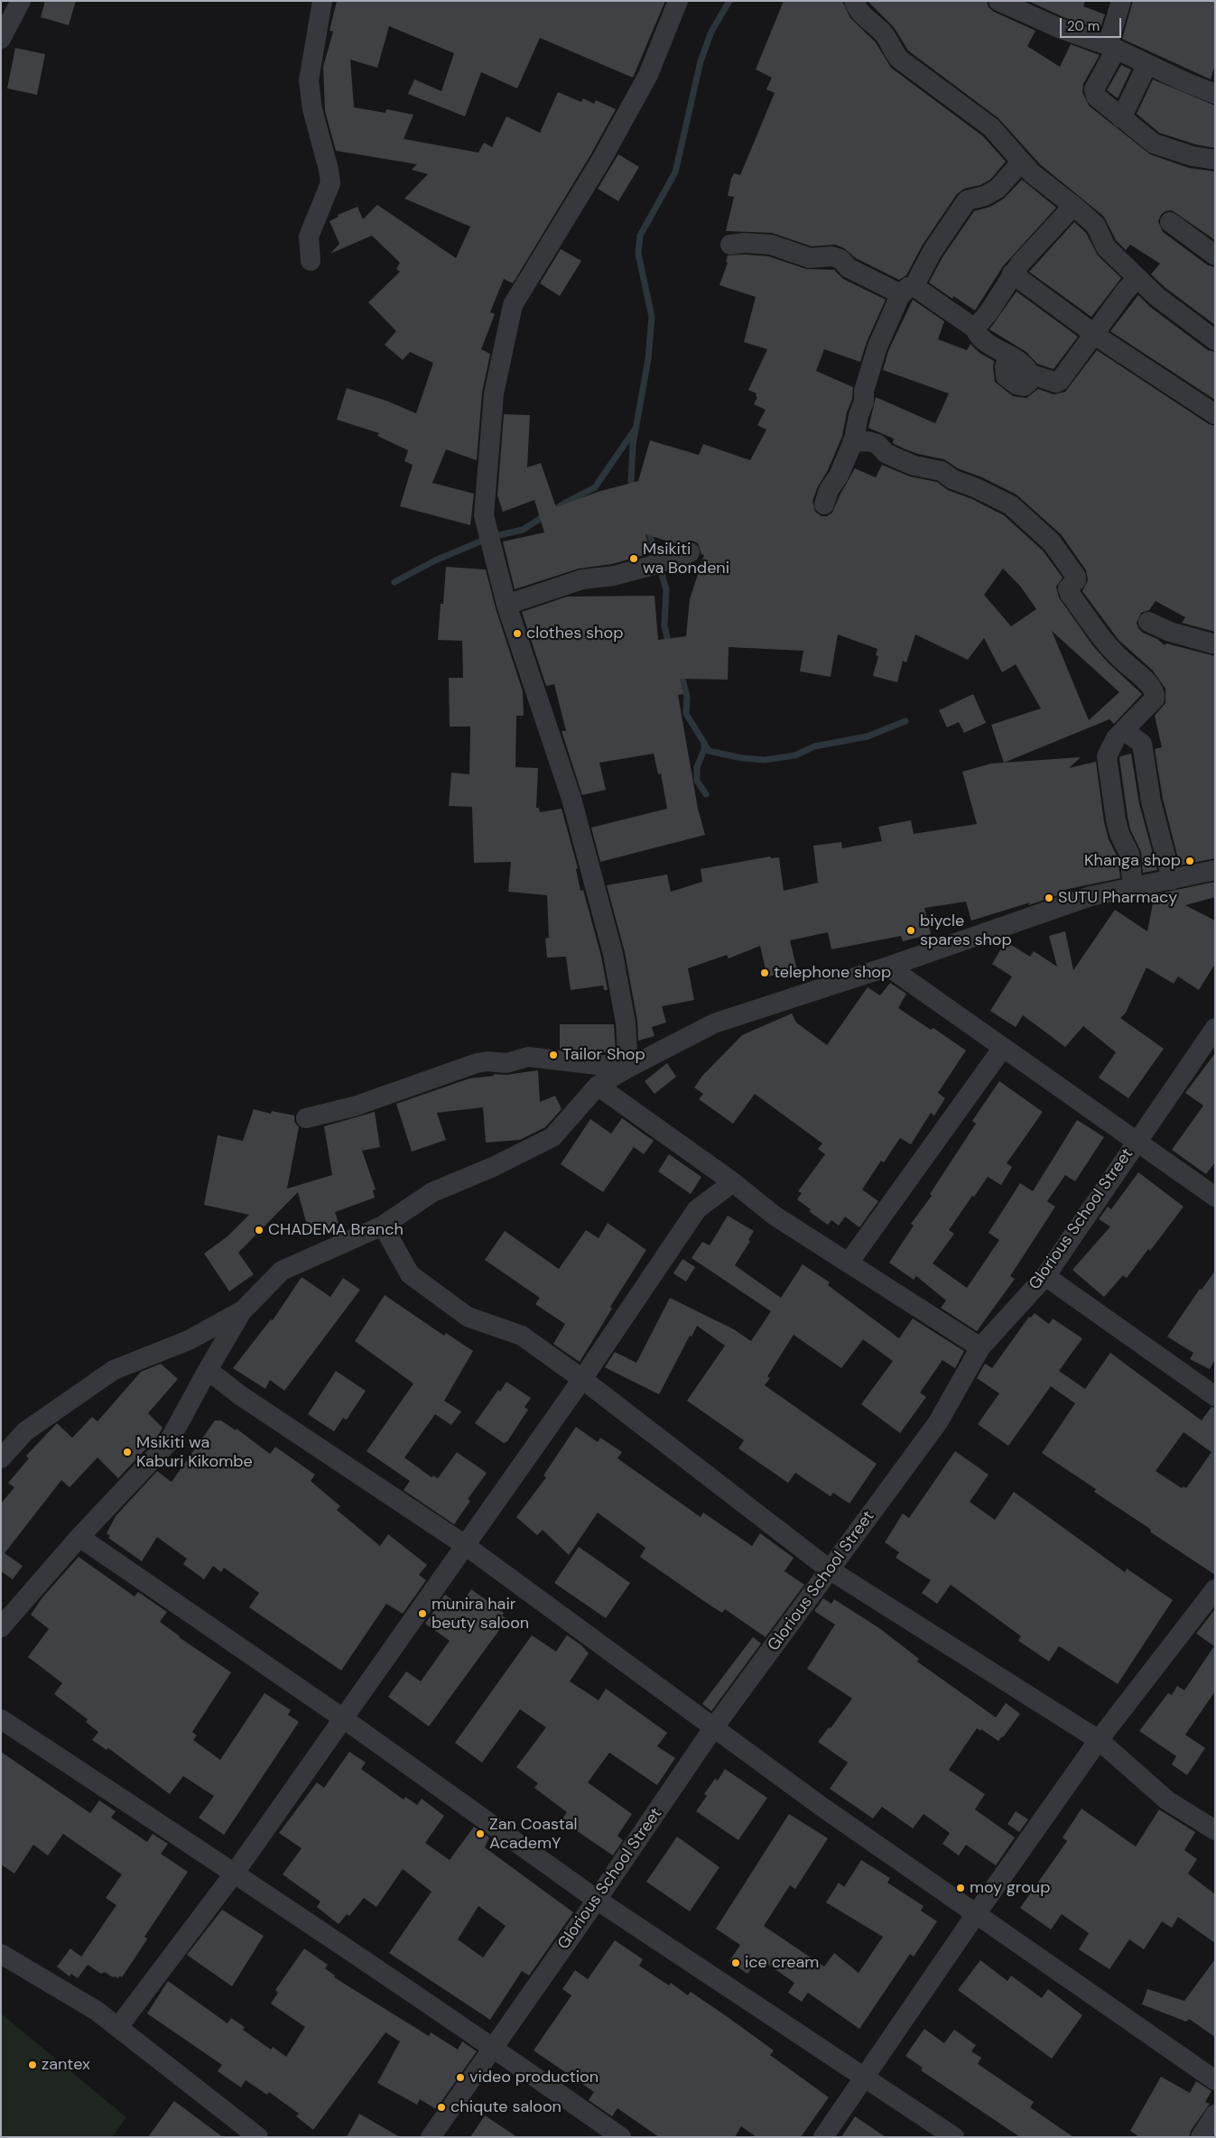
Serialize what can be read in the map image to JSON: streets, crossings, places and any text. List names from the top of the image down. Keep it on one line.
{"streets":{"street":["Glorious School Street"]},"places":["Msikiti wa Bondeni","clothes shop","Khanga shop","SUTU Pharmacy","biycle spares shop","telephone shop","Tailor Shop","CHADEMA Branch","Msikiti wa Kaburi Kikombe","munira hair beuty saloon","Zan Coastal AcademY","moy group","ice cream","zantex","video production","chiqute saloon"],"scale_bar":"20 m"}
